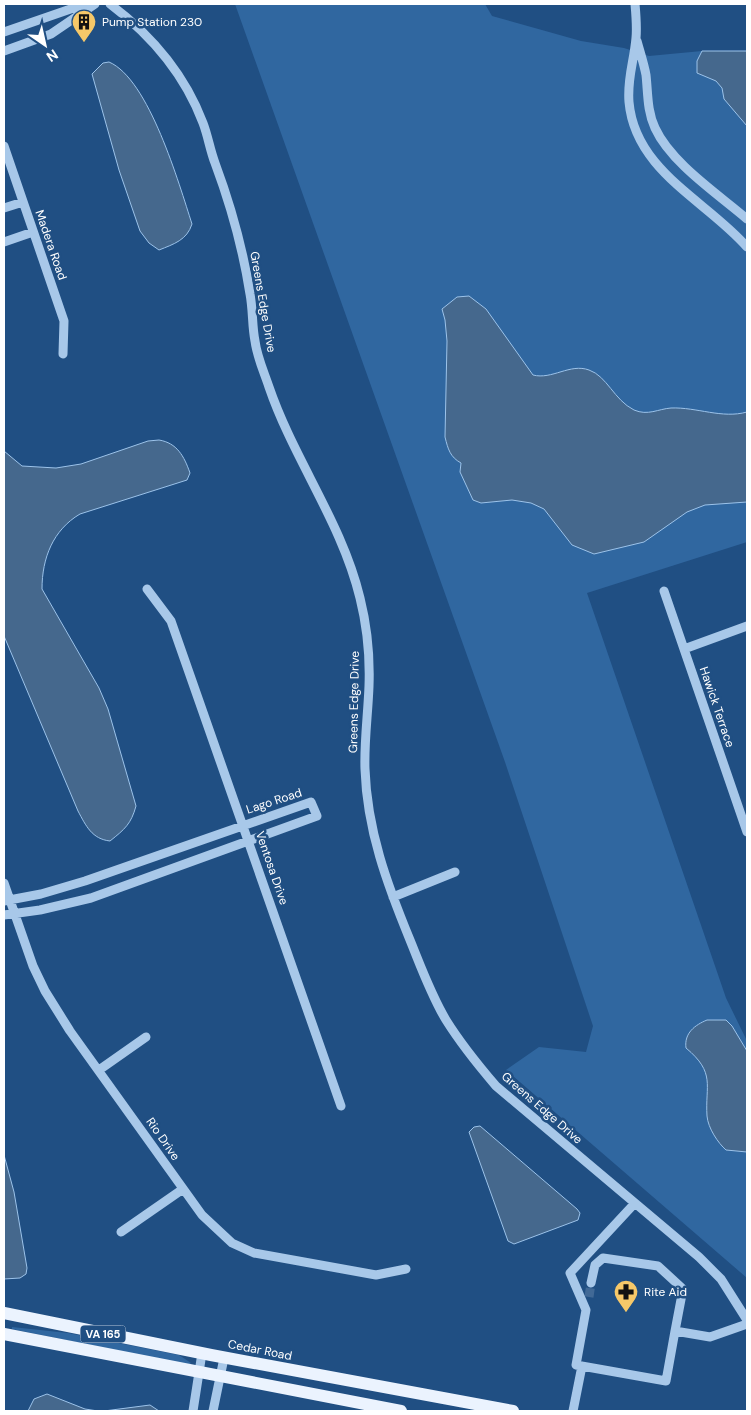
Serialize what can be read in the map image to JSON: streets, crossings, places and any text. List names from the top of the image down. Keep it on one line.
{"streets":{"main road":["VA 165","Cedar Road"],"street":["Madera Road","Greens Edge Drive","Hawick Terrace","Lago Road","Ventosa Drive","Rio Drive"]},"crossings":[["Lago Road","Ventosa Drive"],["Lago Road","Rio Drive"]],"places":{"building":["Pump Station 230"],"pharmacy":["Rite Aid"]},"north":"bottom right"}
